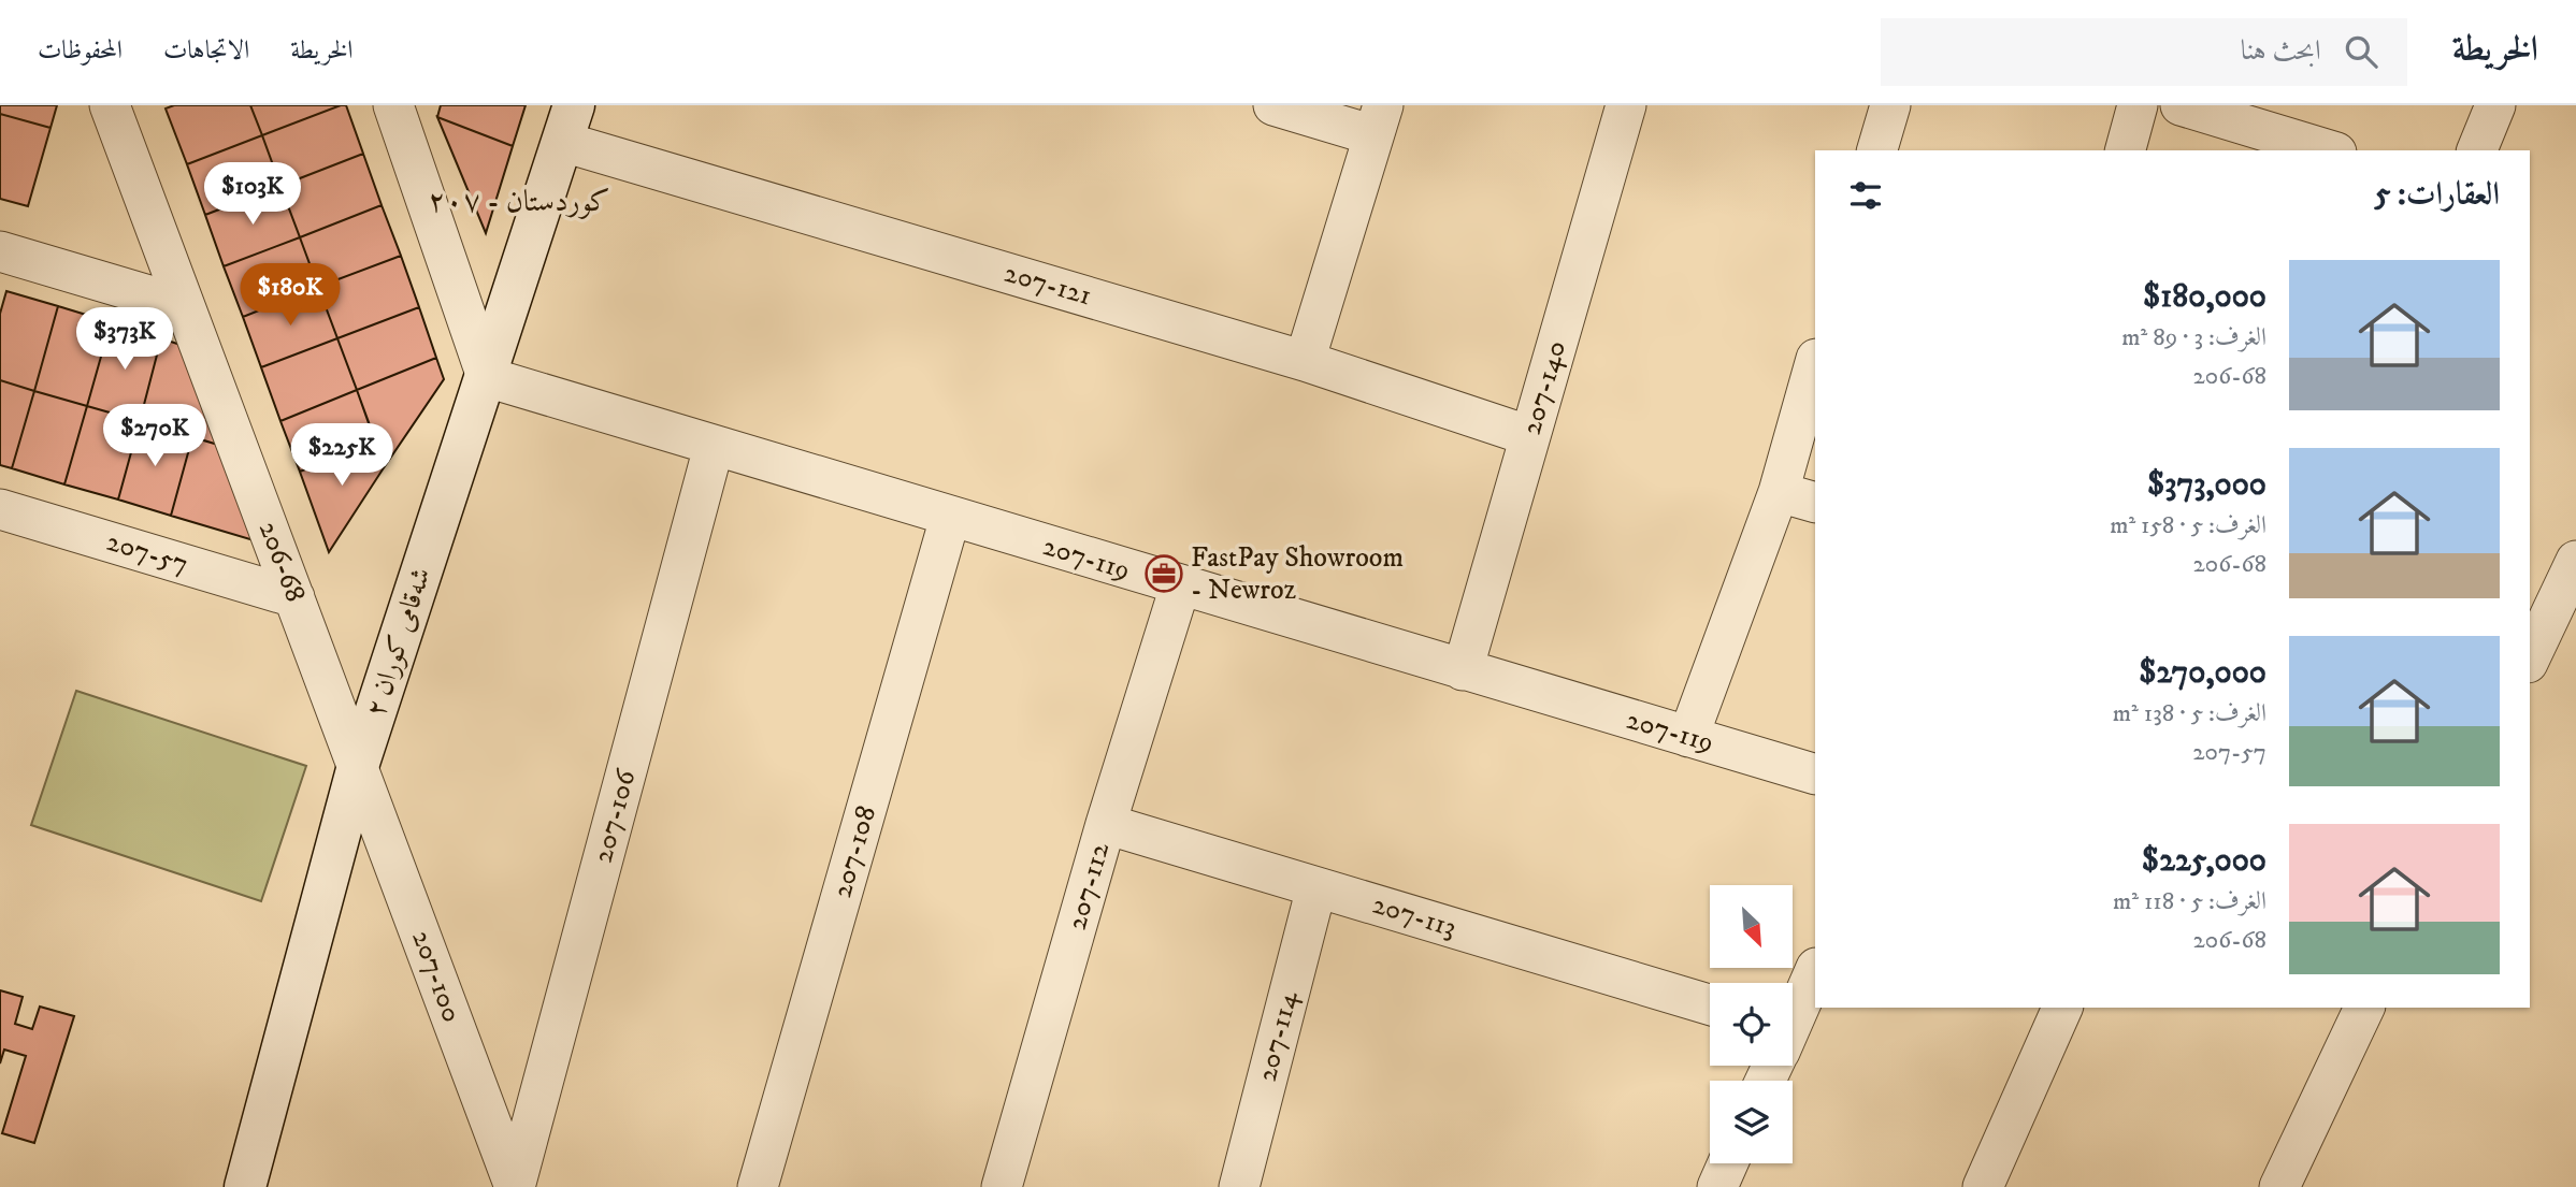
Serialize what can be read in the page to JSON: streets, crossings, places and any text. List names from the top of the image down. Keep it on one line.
{"streets":{"street":["207-121","207-140","207-57","207-119","206-68","شەقامی کوران ٢","207-106","207-108","207-112","207-113","207-100","207-114"]},"crossings":[["207-121","207-140"],["207-121","شەقامی کوران ٢"],["207-140","207-119"],["207-57","206-68"],["207-119","شەقامی کوران ٢"],["207-119","207-106"],["207-119","207-108"],["207-119","207-112"],["206-68","شەقامی کوران ٢"],["206-68","207-100"],["شەقامی کوران ٢","207-100"],["207-106","207-100"],["207-112","207-113"],["207-113","207-114"]],"districts":["کوردستان - ٢٠٧"],"places":{"office":["FastPay Showroom - Newroz"]},"north":"bottom right","page":{"header":"الخريطة","search":"ابحث هنا","nav":["الخريطة","الاتجاهات","المحفوظات"],"heading":"العقارات: 5","price":["$103K","$180K","$373K","$270K","$225K"],"list":[{"name":"$180,000","note":"الغرف: 3 · 89 m² · 206-68"},{"name":"$373,000","note":"الغرف: 5 · 158 m² · 206-68"},{"name":"$270,000","note":"الغرف: 5 · 138 m² · 207-57"},{"name":"$225,000","note":"الغرف: 5 · 118 m² · 206-68"}]}}
